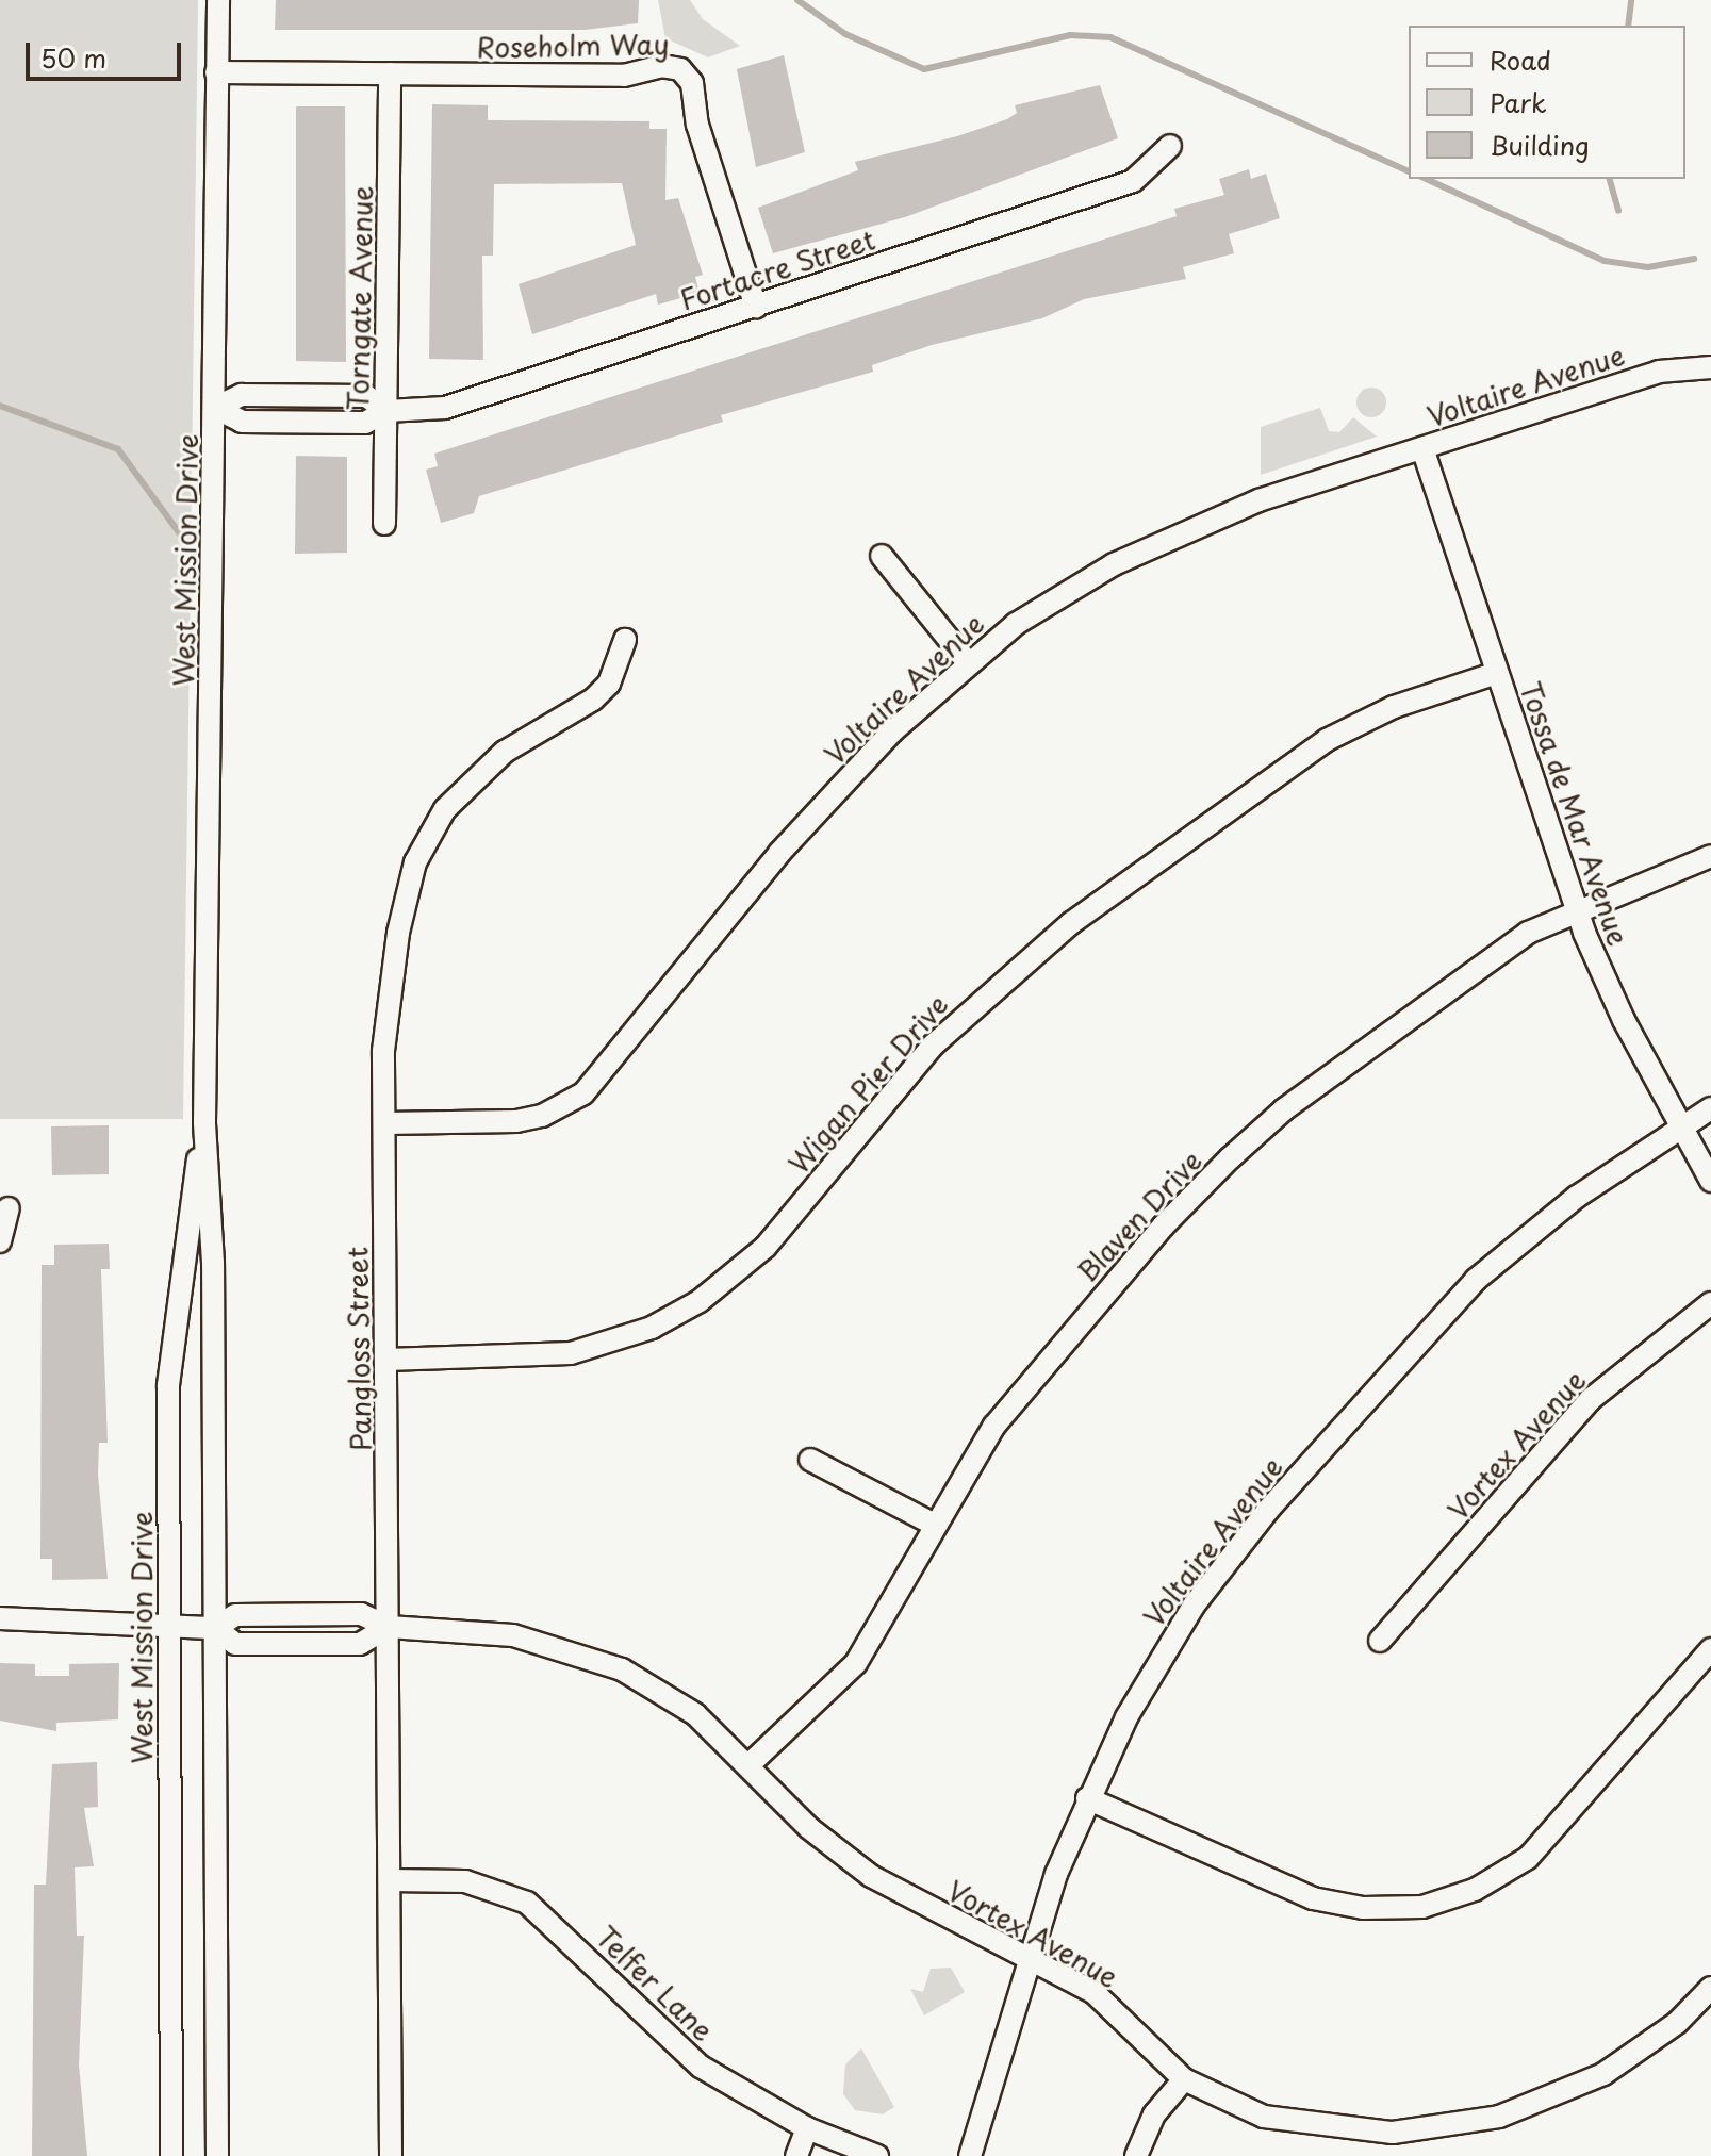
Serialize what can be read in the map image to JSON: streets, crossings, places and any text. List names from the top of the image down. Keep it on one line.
{"streets":{"street":["Roseholm Way","Fortacre Street","Torngate Avenue","Voltaire Avenue","West Mission Drive","Tossa de Mar Avenue","Wigan Pier Drive","Blaven Drive","Pangloss Street","Vortex Avenue","Telfer Lane"]},"crossings":[["Roseholm Way","Fortacre Street"],["Roseholm Way","Torngate Avenue"],["Roseholm Way","West Mission Drive"],["Fortacre Street","Torngate Avenue"],["Fortacre Street","West Mission Drive"],["Voltaire Avenue","Tossa de Mar Avenue"],["Voltaire Avenue","Pangloss Street"],["Voltaire Avenue","Vortex Avenue"],["West Mission Drive","Vortex Avenue"],["Tossa de Mar Avenue","Wigan Pier Drive"],["Tossa de Mar Avenue","Blaven Drive"],["Wigan Pier Drive","Pangloss Street"],["Blaven Drive","Vortex Avenue"],["Pangloss Street","Vortex Avenue"],["Pangloss Street","Telfer Lane"]],"legend":["Road","Park","Building"],"scale_bar":"50 m"}
